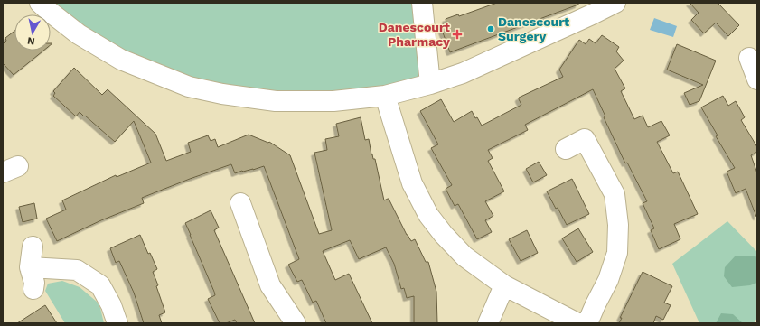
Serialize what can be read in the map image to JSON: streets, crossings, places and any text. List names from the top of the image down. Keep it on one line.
{"places":{"other":["Danescourt Surgery"],"health":["Danescourt Pharmacy"]},"north":"bottom"}
